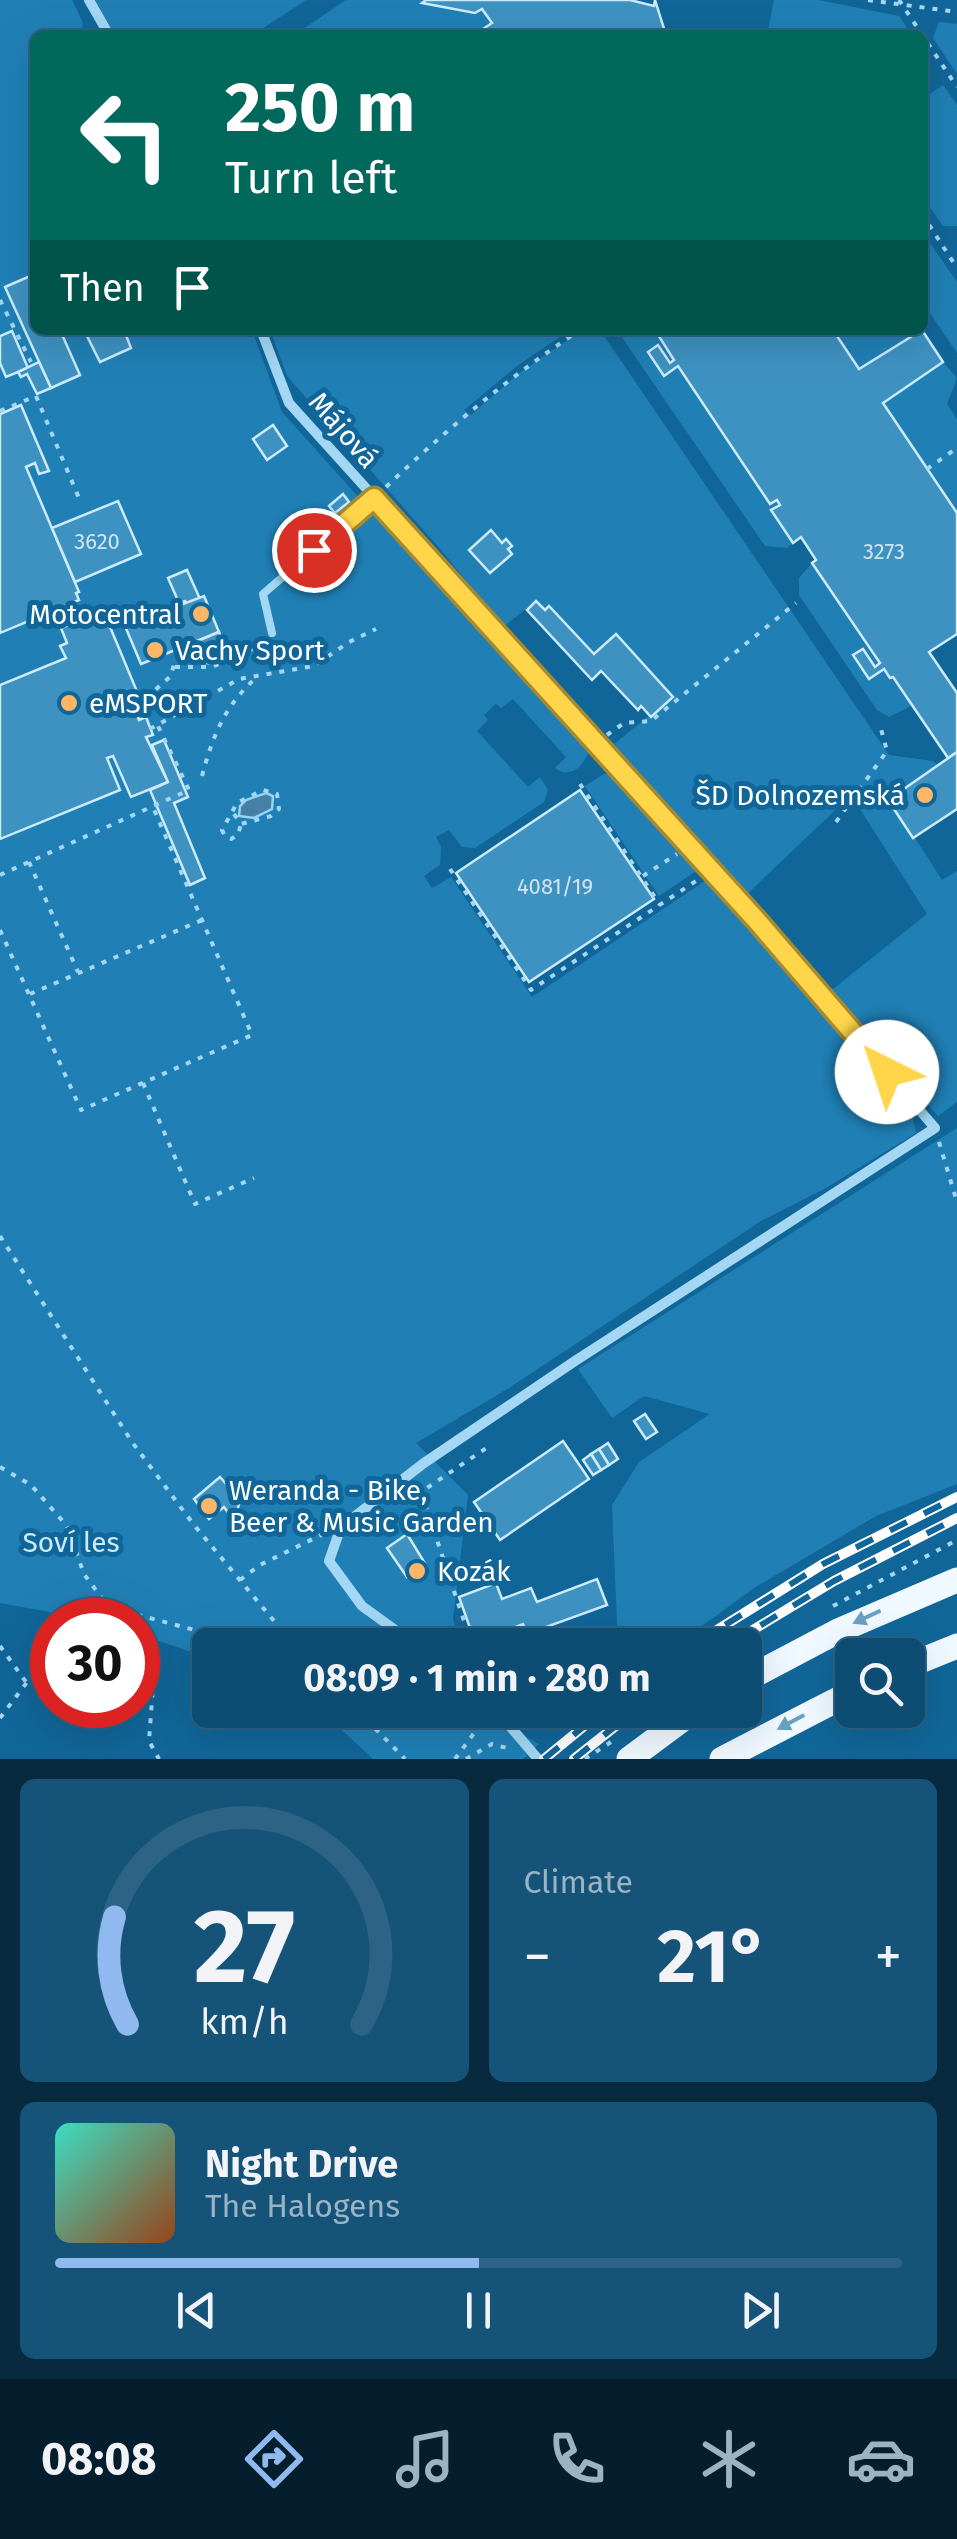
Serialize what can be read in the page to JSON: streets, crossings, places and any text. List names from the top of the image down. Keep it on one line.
{"streets":{"street":["Májová"]},"parks":["Soví les"],"places":["Motocentral","Vachy Sport","eMSPORT","ŠD Dolnozemská","Weranda - Bike, Beer & Music Garden","Kozák"],"house_numbers":["3620","3273","4081/19"],"page":{"turn":["250 m","Turn left"],"then":"Then","limit":"30","trip":"08:09 · 1 min · 280 m","tile":"Climate","heat":["−","21°","+"],"song":["Night Drive","The Halogens"],"tabs":"08:08","gauge":["27","km/h"]}}
